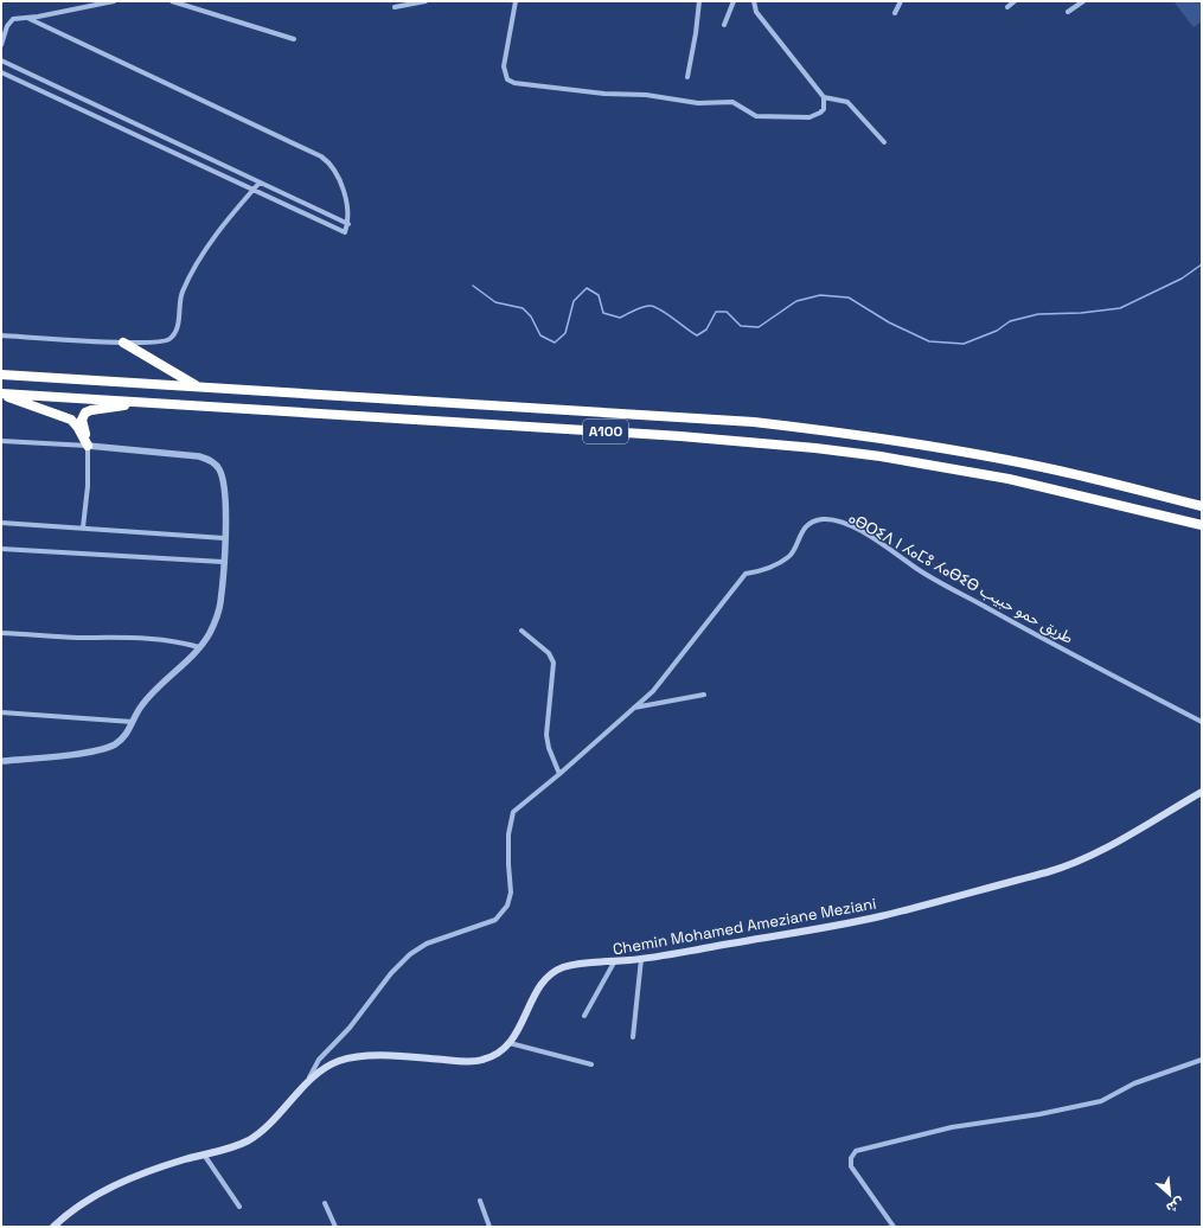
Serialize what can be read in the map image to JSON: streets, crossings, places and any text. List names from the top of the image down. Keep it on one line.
{"streets":{"highway":["A100"],"main road":["Chemin Mohamed Ameziane Meziani"],"street":["ⴰⴱⵔⵉⴷ ⵏ ⵃⴰⵎⵓ ⵃⴰⴱⵉⴱ طريق حمو حبيب"]},"crossings":[["ⴰⴱⵔⵉⴷ ⵏ ⵃⴰⵎⵓ ⵃⴰⴱⵉⴱ طريق حمو حبيب","Chemin Mohamed Ameziane Meziani"]],"north":"bottom right"}
